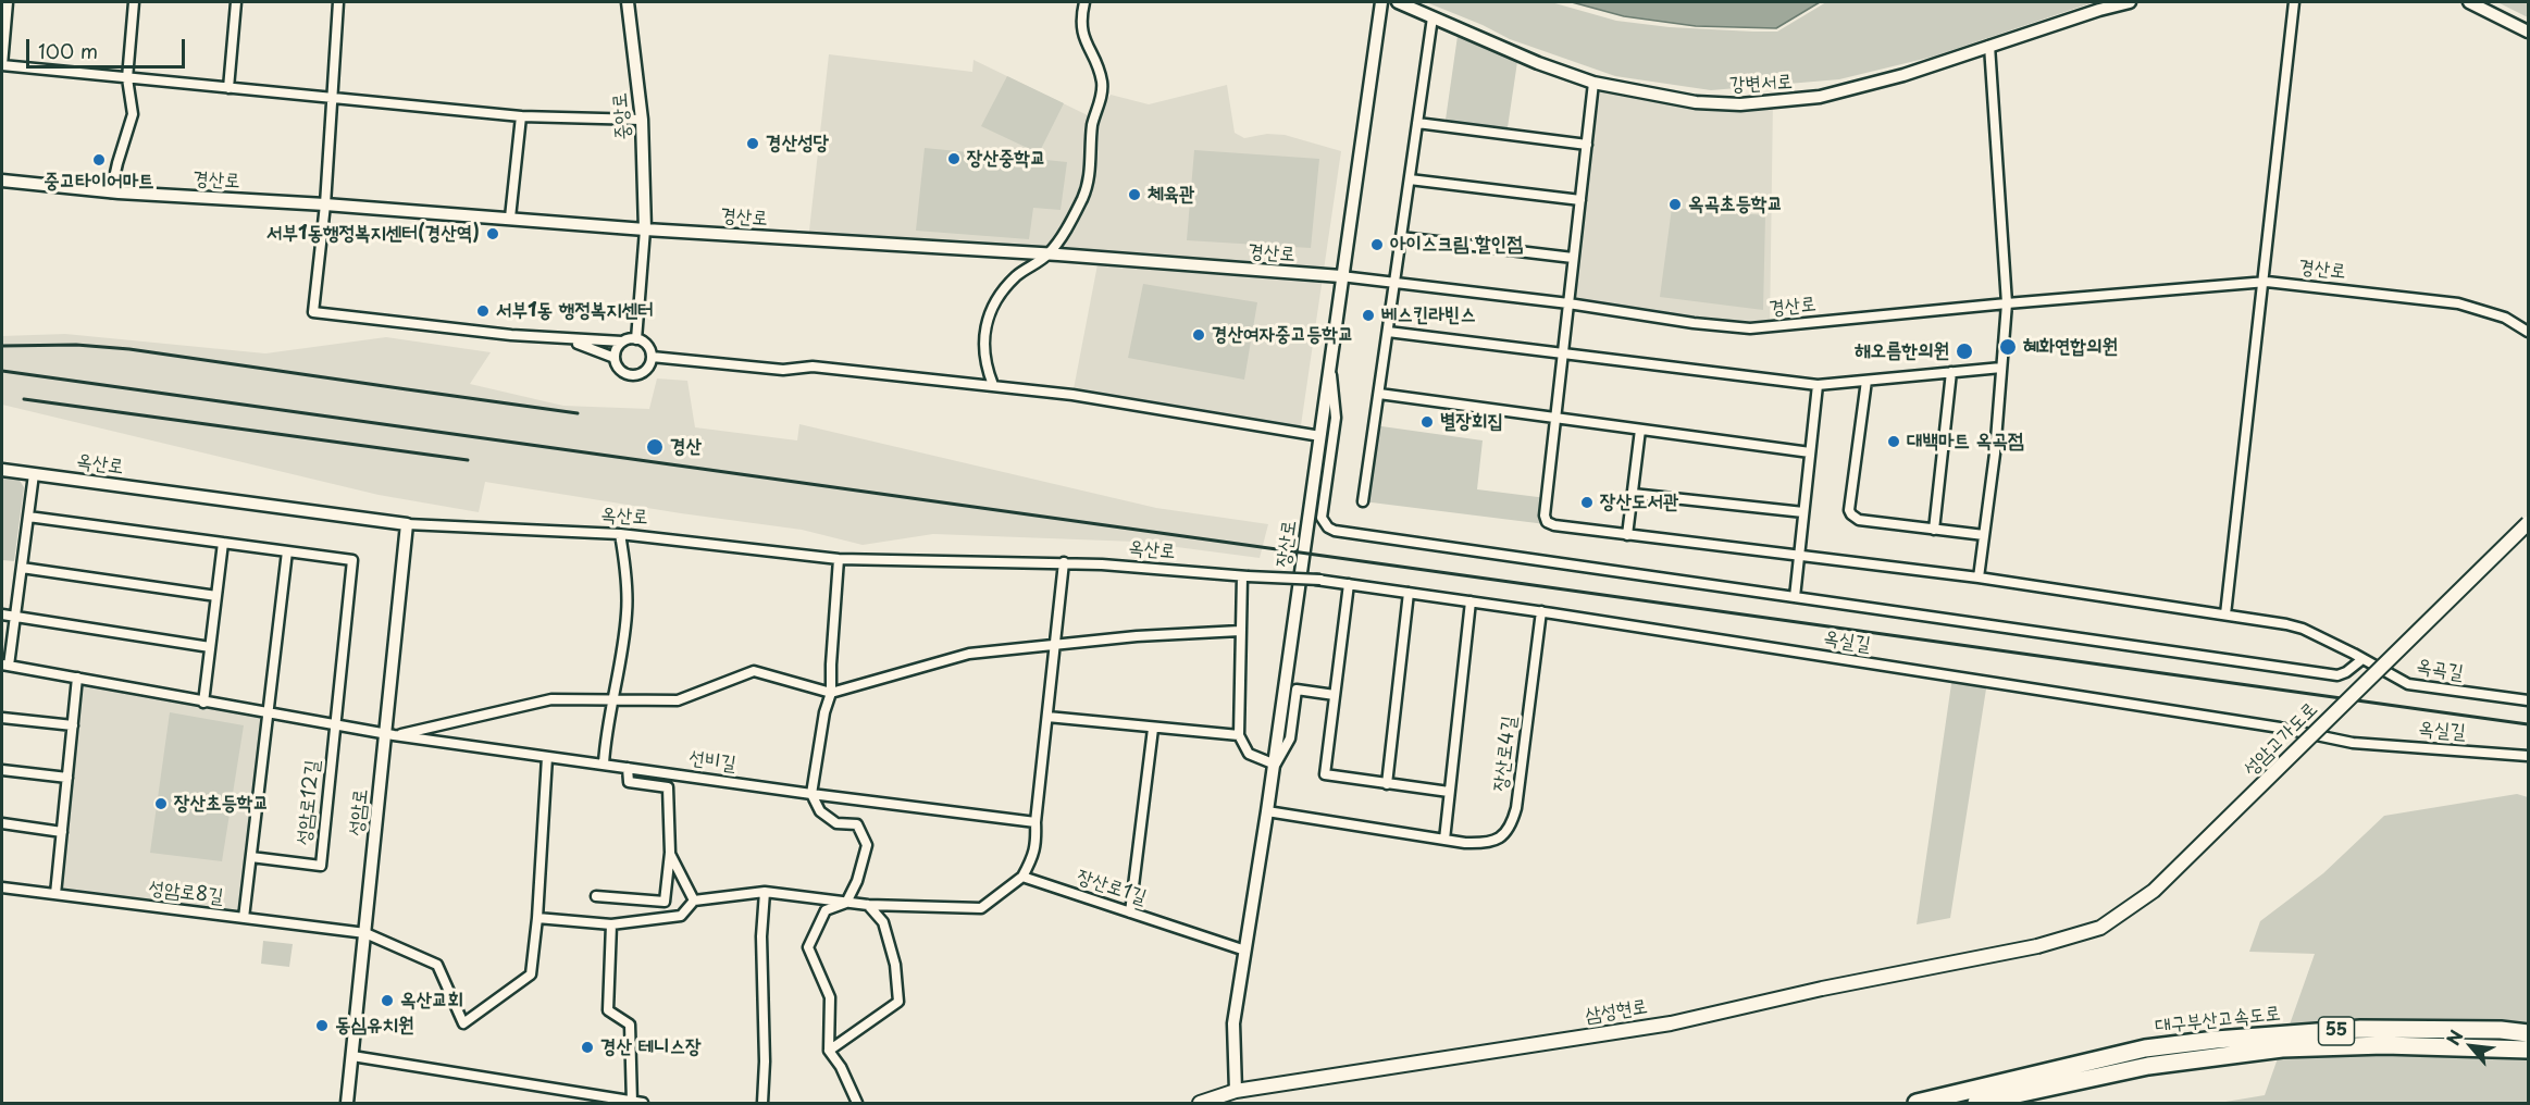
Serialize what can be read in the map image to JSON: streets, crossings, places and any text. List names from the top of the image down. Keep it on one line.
{"streets":{"highway":["대구부산고속도로","55"],"main road":["성암고가도로","삼성현로"],"street":["강변서로","중앙로","경산로","옥산로","장산로","옥실길","옥곡길","장산로4길","선비길","성암로12길","성암로","장산로1길","성암로8길"]},"crossings":[["중앙로","경산로"],["경산로","장산로"],["옥산로","옥실길"],["옥산로","성암로"],["장산로","장산로4길"],["장산로","장산로1길"],["장산로","삼성현로"],["옥실길","장산로4길"],["성암고가도로","삼성현로"],["선비길","성암로"],["성암로","성암로8길"]],"places":["경산성당","장산중학교","중고타이어마트","체육관","옥곡초등학교","서부1동행정복지센터(경산역)","아이스크림 할인점","서부1동 행정복지센터","베스킨라빈스","경산여자중고등학교","혜화연합의원","해오름한의원","별장회집","대백마트 옥곡점","경산","장산도서관","장산초등학교","옥산교회","동심유치원","경산 테니스장"],"scale_bar":"100 m","north":"top left"}
